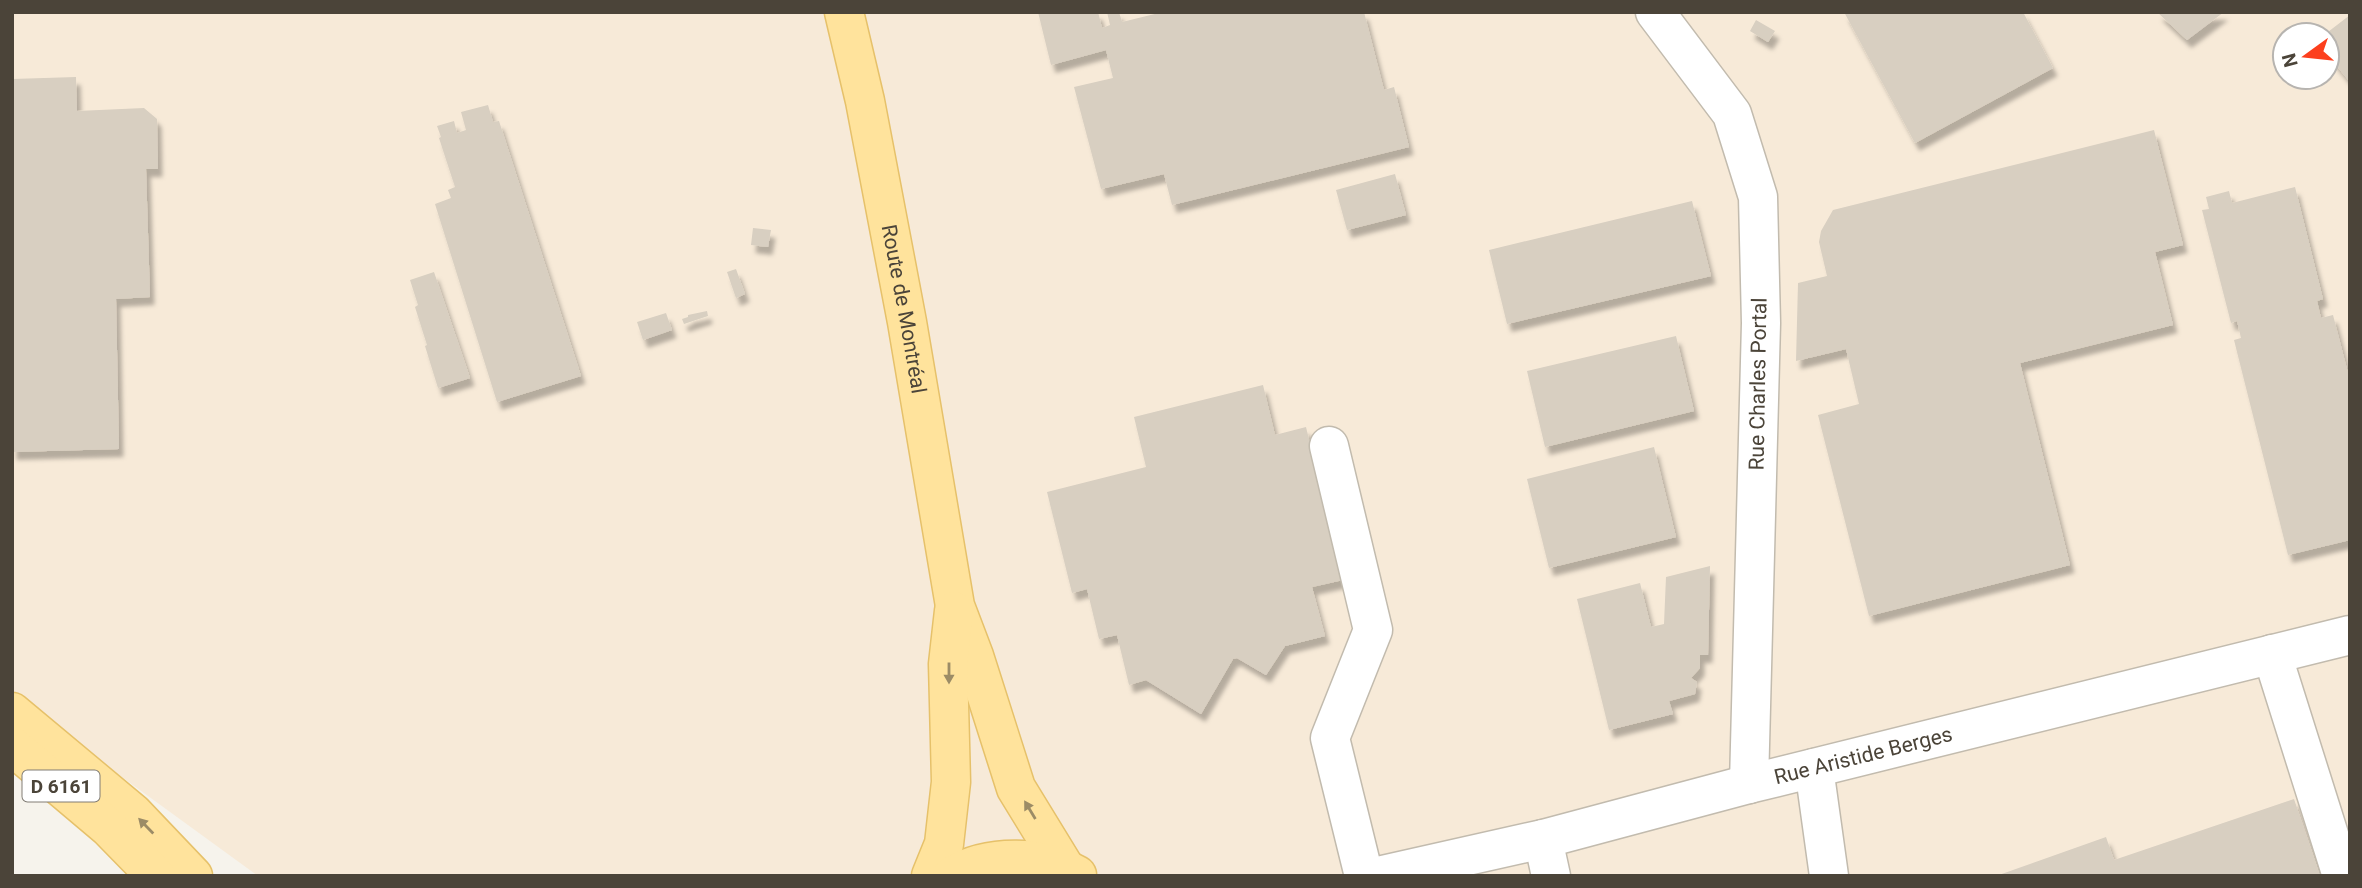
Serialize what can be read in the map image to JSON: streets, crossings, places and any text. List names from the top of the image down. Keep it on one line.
{"streets":{"main road":["Route de Montréal","D 6161"],"street":["Rue Charles Portal","Rue Aristide Berges"]},"crossings":[["Rue Charles Portal","Rue Aristide Berges"]],"north":"left"}
